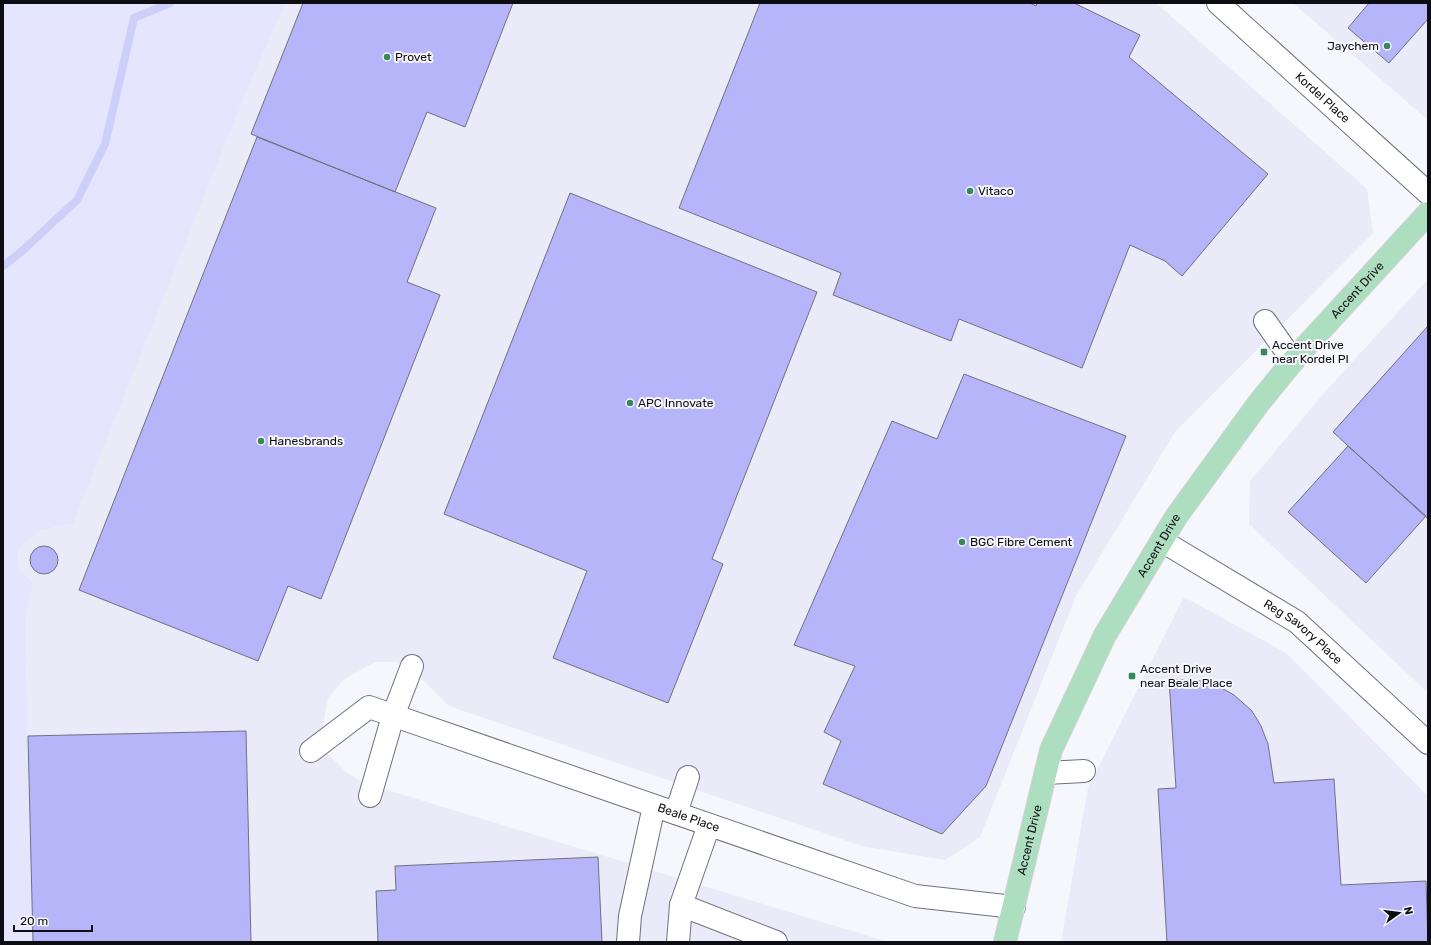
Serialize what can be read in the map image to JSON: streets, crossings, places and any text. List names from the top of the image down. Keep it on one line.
{"streets":{"main road":["Accent Drive"],"street":["Kordel Place","Reg Savory Place","Beale Place"]},"crossings":[["Accent Drive","Reg Savory Place"],["Accent Drive","Beale Place"]],"places":{"other":["Jaychem","Provet","Vitaco","APC Innovate","Hanesbrands","BGC Fibre Cement"],"transit":["Accent Drive near Kordel PI","Accent Drive near Beale Place"]},"scale_bar":"20 m","north":"right"}
